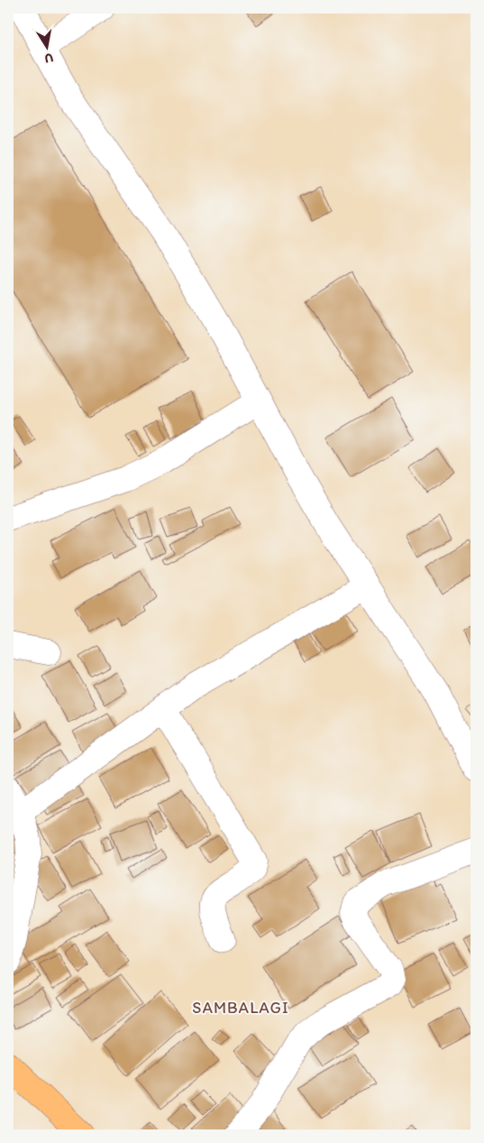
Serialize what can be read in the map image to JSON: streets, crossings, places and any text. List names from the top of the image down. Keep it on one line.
{"districts":["SAMBALAGI"],"north":"bottom"}
